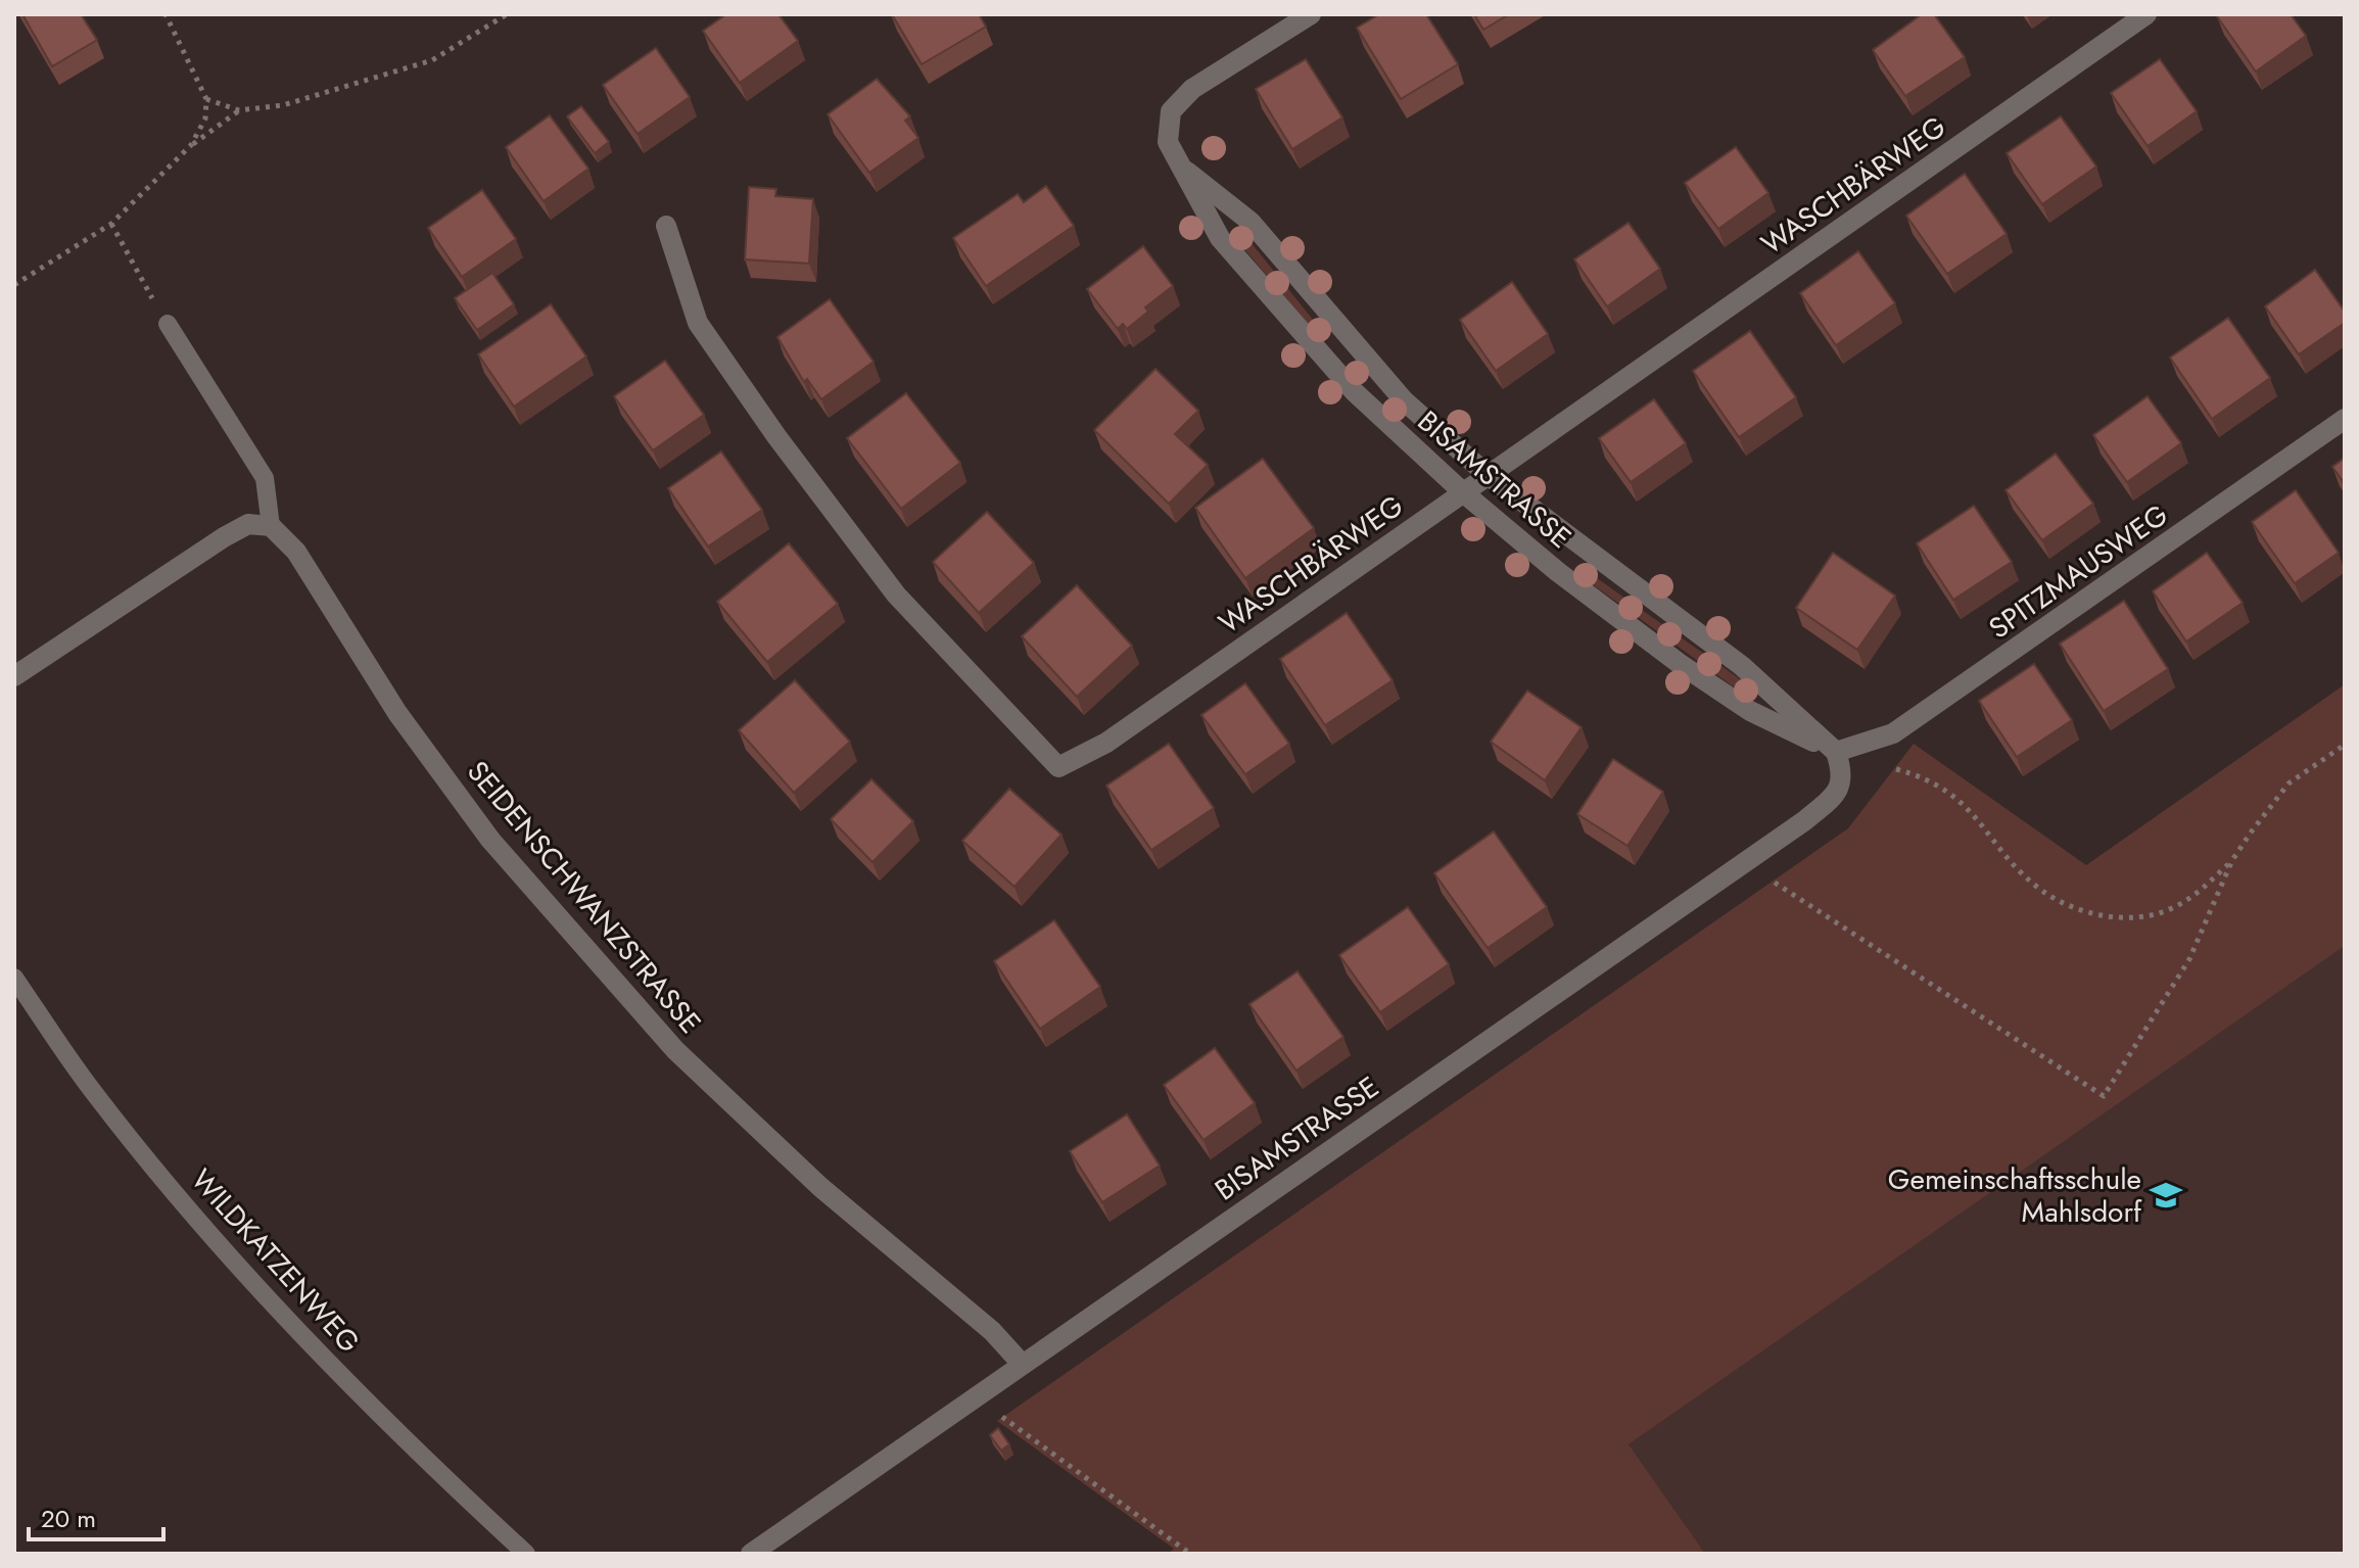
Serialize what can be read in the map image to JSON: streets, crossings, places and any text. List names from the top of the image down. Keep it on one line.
{"streets":{"street":["WASCHBÄRWEG","BISAMSTRASSE","SPITZMAUSWEG","SEIDENSCHWANZSTRASSE"],"lane":["WILDKATZENWEG"]},"crossings":[["WASCHBÄRWEG","BISAMSTRASSE"],["BISAMSTRASSE","SPITZMAUSWEG"],["BISAMSTRASSE","SEIDENSCHWANZSTRASSE"]],"places":{"school or university":["Gemeinschaftsschule Mahlsdorf"]},"scale_bar":"20 m"}
